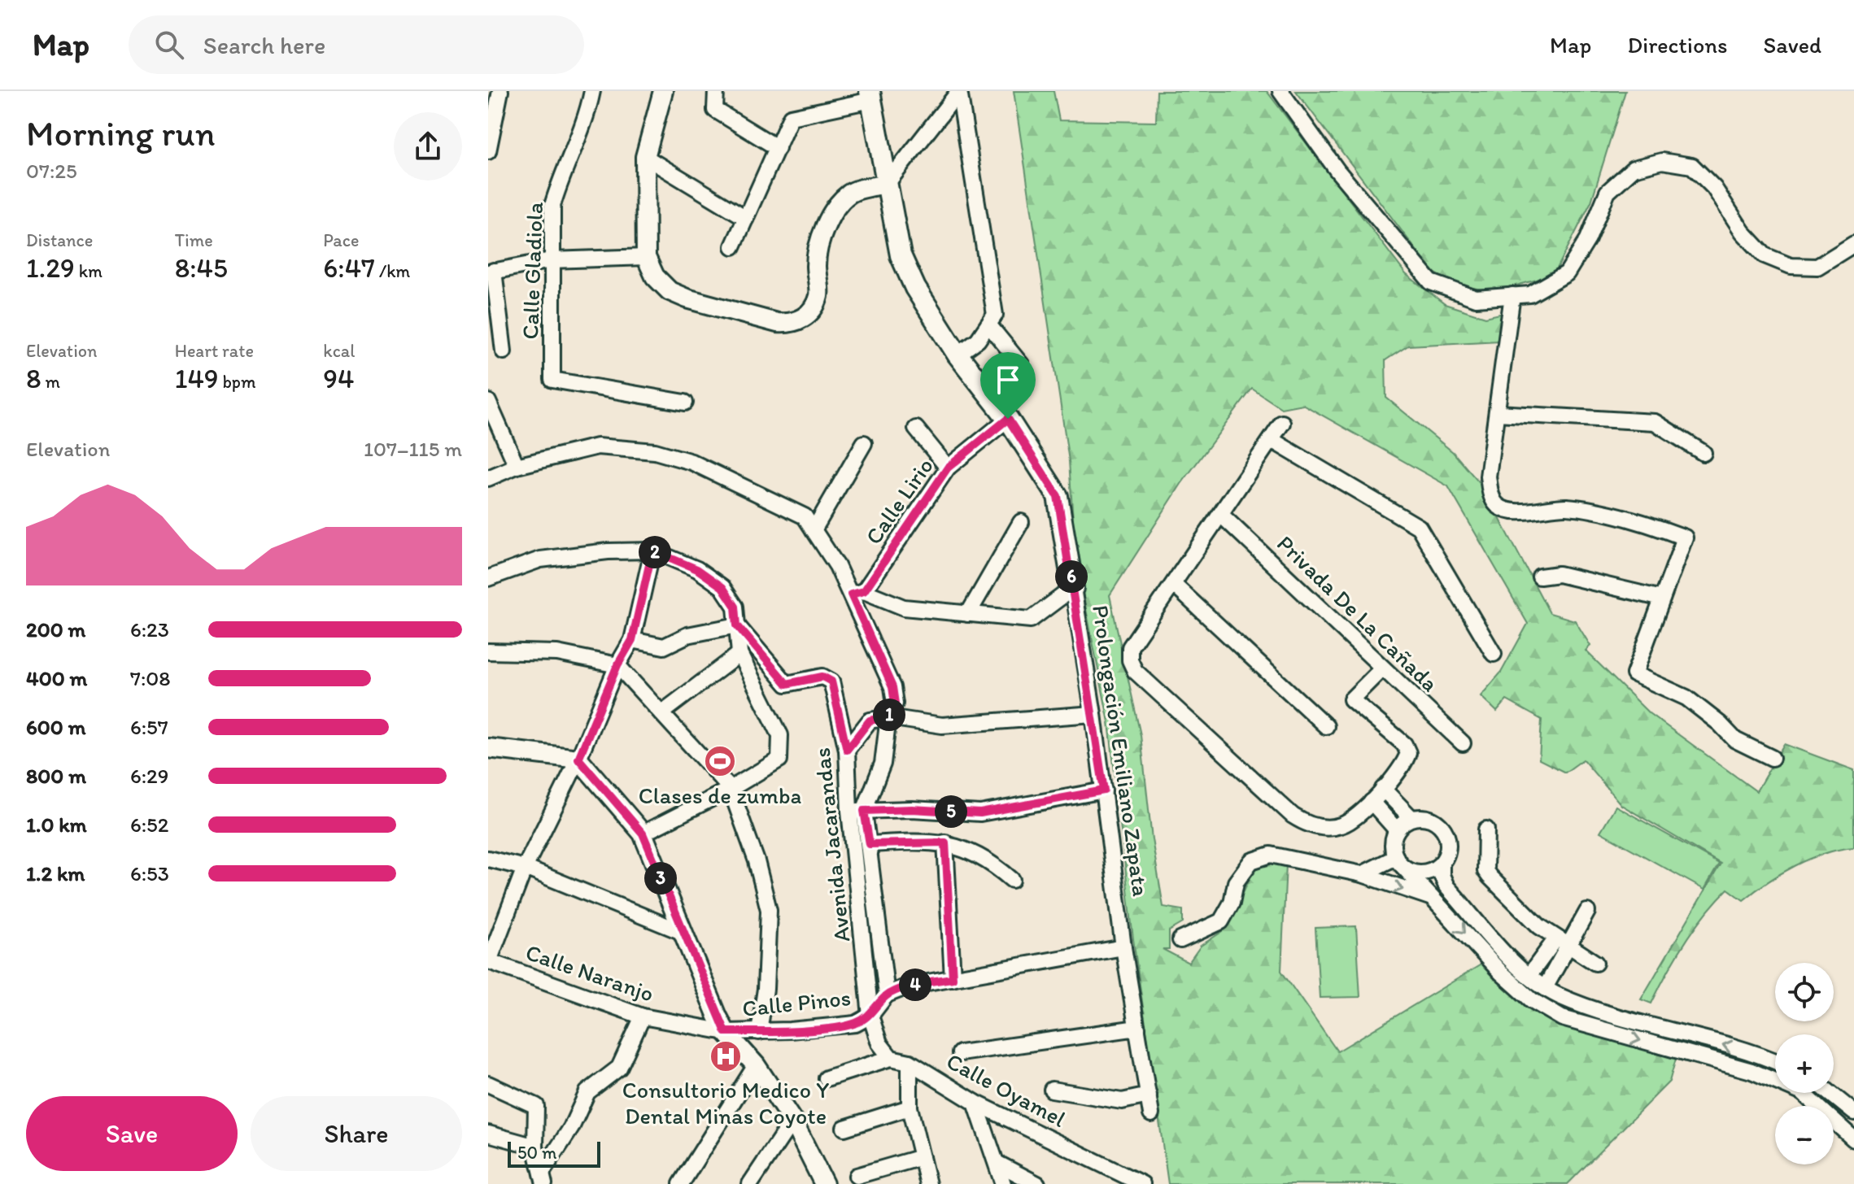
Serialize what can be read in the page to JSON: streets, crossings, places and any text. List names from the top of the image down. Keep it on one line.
{"streets":{"main road":["Prolongación Emiliano Zapata"],"street":["Calle Gladiola","Calle Lirio","Privada De La Cañada","Avenida Jacarandas","Calle Naranjo","Calle Pinos","Calle Oyamel"]},"crossings":[["Calle Lirio","Prolongación Emiliano Zapata"],["Calle Lirio","Avenida Jacarandas"],["Avenida Jacarandas","Calle Pinos"],["Calle Naranjo","Calle Pinos"]],"places":{"sports":["Clases de zumba"],"hospital":["Consultorio Medico Y Dental Minas Coyote"]},"scale_bar":"50 m","page":{"header":"Map","search":"Search here","nav":["Map","Directions","Saved"],"heading":["Morning run","07:25"],"stats":[["Distance","1.29 km"],["Time","8:45"],["Pace","6:47 /km"],["Elevation","8 m"],["Heart rate","149 bpm"],["kcal","94"]],"chart":["Elevation","107–115 m"],"pins":["2","6","1","5","3","4"],"list":[{"name":"200 m","note":"6:23"},{"name":"400 m","note":"7:08"},{"name":"600 m","note":"6:57"},{"name":"800 m","note":"6:29"},{"name":"1.0 km","note":"6:52"},{"name":"1.2 km","note":"6:53"}],"map_buttons":["+","−"],"buttons":["Save","Share"],"scale":"50 m"}}
